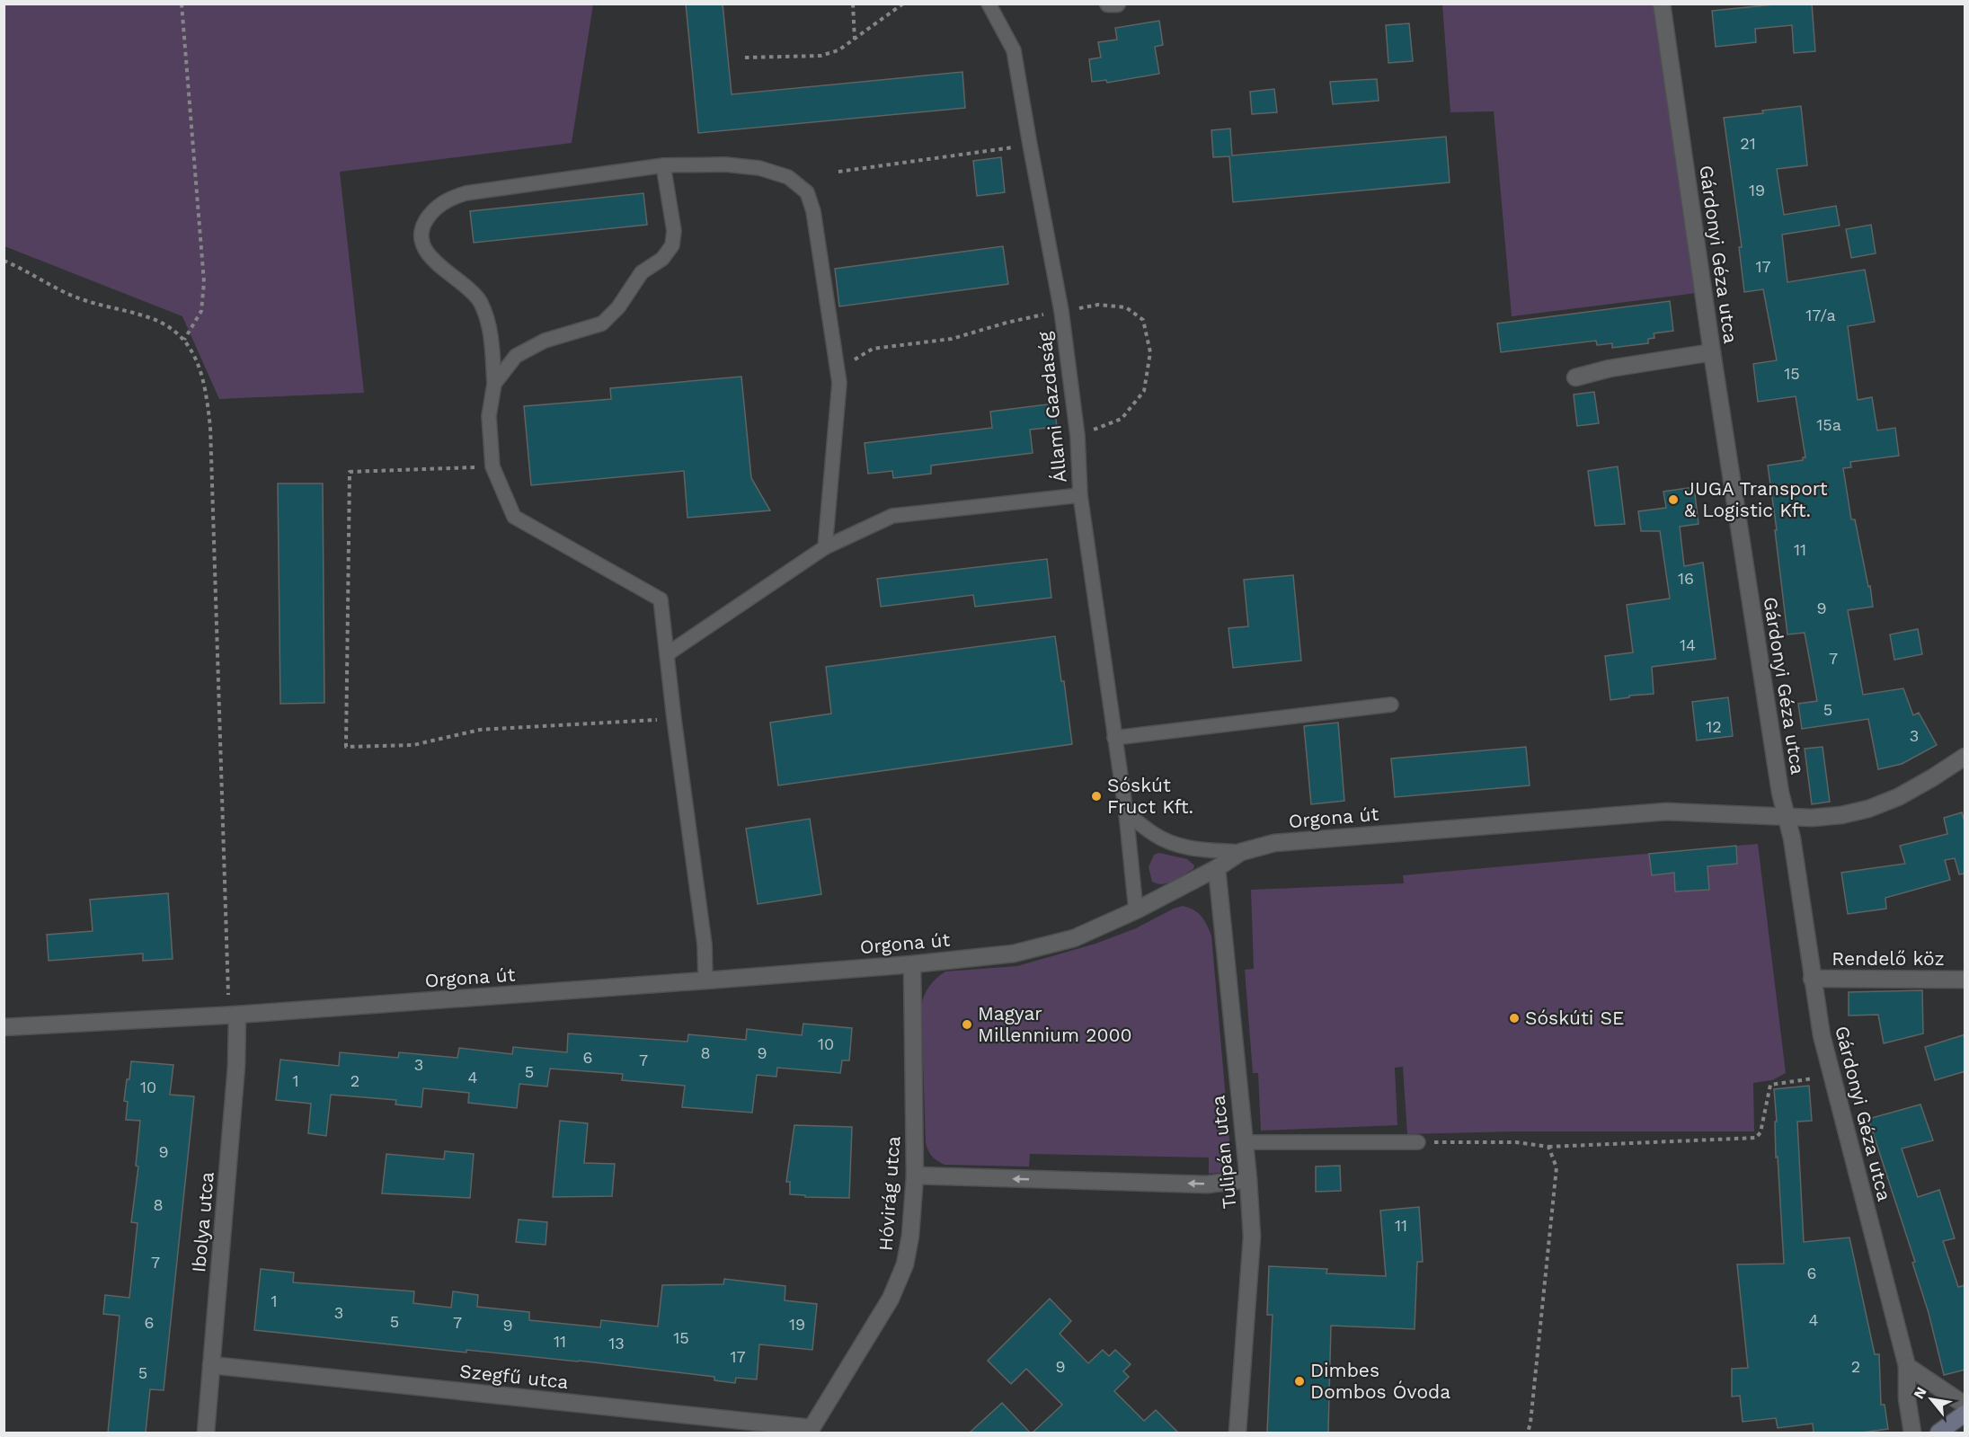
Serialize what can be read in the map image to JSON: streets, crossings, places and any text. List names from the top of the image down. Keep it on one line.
{"streets":{"street":["Gárdonyi Géza utca","Orgona út","Rendelő köz","Tulipán utca","Hóvirág utca","Ibolya utca","Szegfű utca"],"lane":["Állami Gazdaság"]},"crossings":[["Gárdonyi Géza utca","Orgona út"],["Gárdonyi Géza utca","Rendelő köz"],["Állami Gazdaság","Orgona út"],["Orgona út","Tulipán utca"],["Orgona út","Hóvirág utca"],["Orgona út","Ibolya utca"],["Hóvirág utca","Szegfű utca"],["Ibolya utca","Szegfű utca"]],"places":["JUGA Transport & Logistic Kft.","Sóskút Fruct Kft.","Sóskúti SE","Magyar Millennium 2000","Dimbes Dombos Óvoda"],"house_numbers":["21","19","17","17/a","15","15a","11","16","9","14","7","5","12","3","10","8","9","6","7","3","5","4","1","2","10","9","8","11","7","6","1","3","4","5","6","7","19","9","15","11","13","17","9","2","5"],"north":"top left"}
